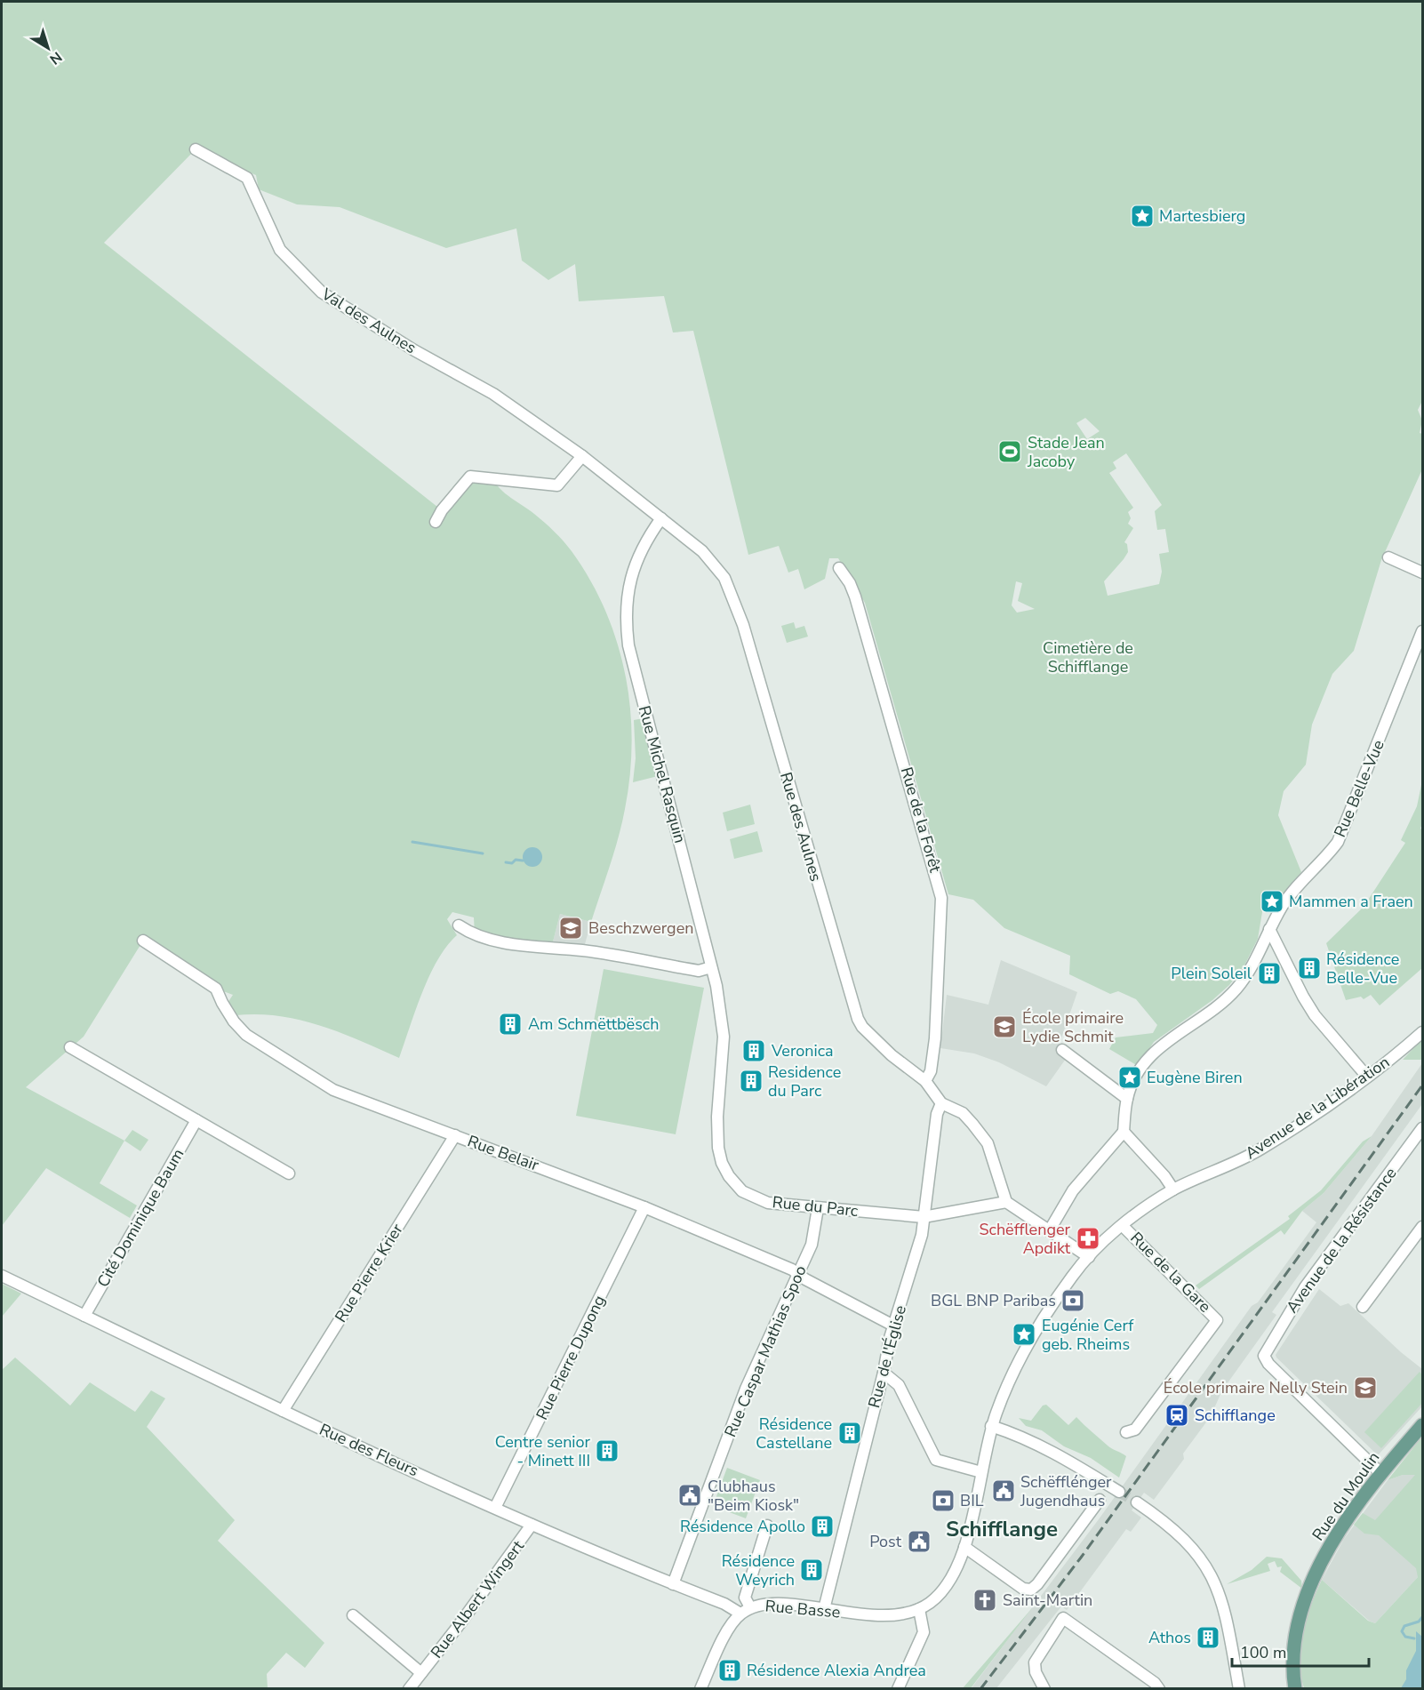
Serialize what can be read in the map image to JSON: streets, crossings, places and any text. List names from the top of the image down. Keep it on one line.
{"streets":{"main road":["Rue du Moulin"],"street":["Val des Aulnes","Rue Michel Rasquin","Rue Belle-Vue","Rue de la Forêt","Rue des Aulnes","Avenue de la Libération","Rue Belair","Rue du Parc","Cité Dominique Baum","Avenue de la Résistance","Rue de la Gare","Rue Pierre Krier","Rue Caspar Mathias Spoo","Rue de l'Église","Rue Pierre Dupong","Rue des Fleurs","Rue Albert Wingert","Rue Basse"]},"crossings":[["Val des Aulnes","Rue Michel Rasquin"],["Val des Aulnes","Rue des Aulnes"],["Rue Michel Rasquin","Rue du Parc"],["Rue de la Forêt","Rue des Aulnes"],["Rue des Aulnes","Rue de l'Église"],["Avenue de la Libération","Rue de la Gare"],["Avenue de la Libération","Rue Basse"],["Rue Belair","Rue Pierre Krier"],["Rue Belair","Rue Caspar Mathias Spoo"],["Rue Belair","Rue de l'Église"],["Rue Belair","Rue Pierre Dupong"],["Rue du Parc","Rue Caspar Mathias Spoo"],["Rue du Parc","Rue de l'Église"],["Cité Dominique Baum","Rue des Fleurs"],["Avenue de la Résistance","Rue du Moulin"],["Rue Pierre Krier","Rue des Fleurs"],["Rue Caspar Mathias Spoo","Rue des Fleurs"],["Rue de l'Église","Rue Basse"],["Rue Pierre Dupong","Rue des Fleurs"],["Rue des Fleurs","Rue Albert Wingert"],["Rue des Fleurs","Rue Basse"]],"districts":["Schifflange"],"parks":["Cimetière de Schifflange"],"places":{"place":["Martesbierg","Mammen a Fraen","Eugène Biren","Eugénie Cerf geb. Rheims"],"sports":["Stade Jean Jacoby"],"school or university":["Beschzwergen","École primaire Lydie Schmit","École primaire Nelly Stein"],"building":["Résidence Belle-Vue","Plein Soleil","Am Schmëttbësch","Veronica","Residence du Parc","Résidence Castellane","Centre senior - Minett III","Résidence Apollo","Résidence Weyrich","Athos","Résidence Alexia Andrea"],"pharmacy":["Schëfflenger Apdikt"],"bank":["BGL BNP Paribas","BIL"],"station":["Schifflange"],"public building":["Schëfflénger Jugendhaus","Clubhaus \"Beim Kiosk\"","Post"],"church":["Saint-Martin"]},"scale_bar":"100 m","north":"bottom right"}
